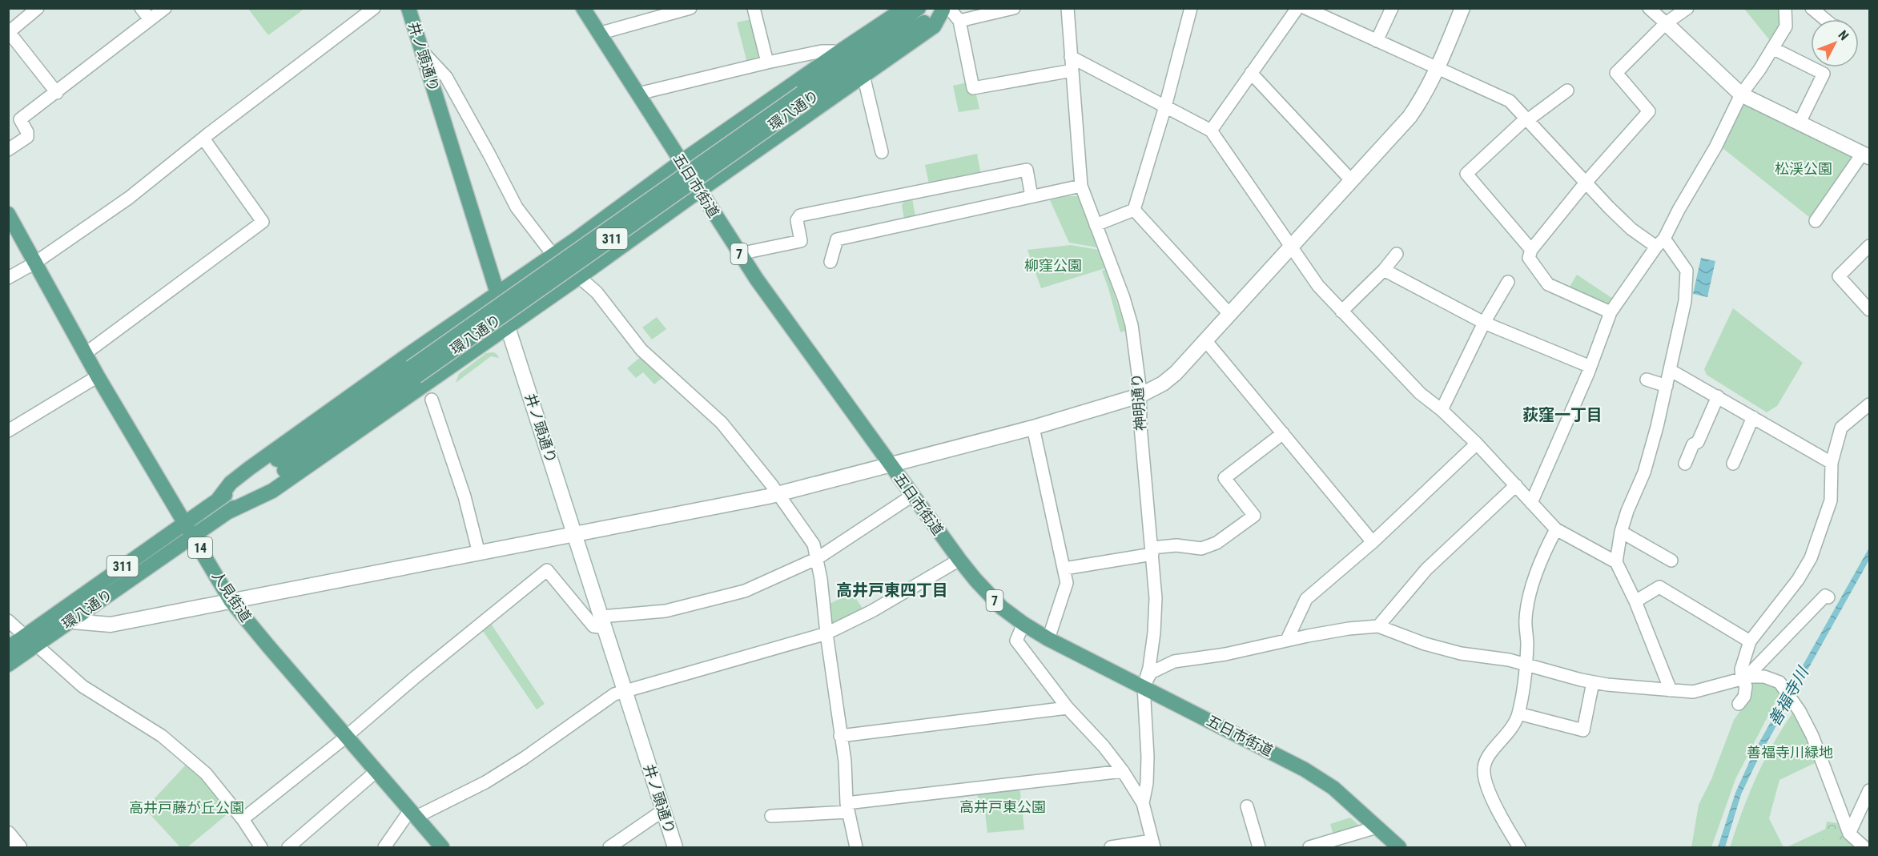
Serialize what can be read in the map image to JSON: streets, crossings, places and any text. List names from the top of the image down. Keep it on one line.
{"streets":{"main road":["井ノ頭通り","環八通り","五日市街道","311","7","14","人見街道"],"street":["神明通り"]},"crossings":[["環八通り","人見街道"],["五日市街道","神明通り"]],"districts":["荻窪一丁目","高井戸東四丁目"],"water":["善福寺川"],"parks":["松渓公園","柳窪公園","善福寺川緑地","高井戸東公園","高井戸藤が丘公園"],"north":"top right"}
